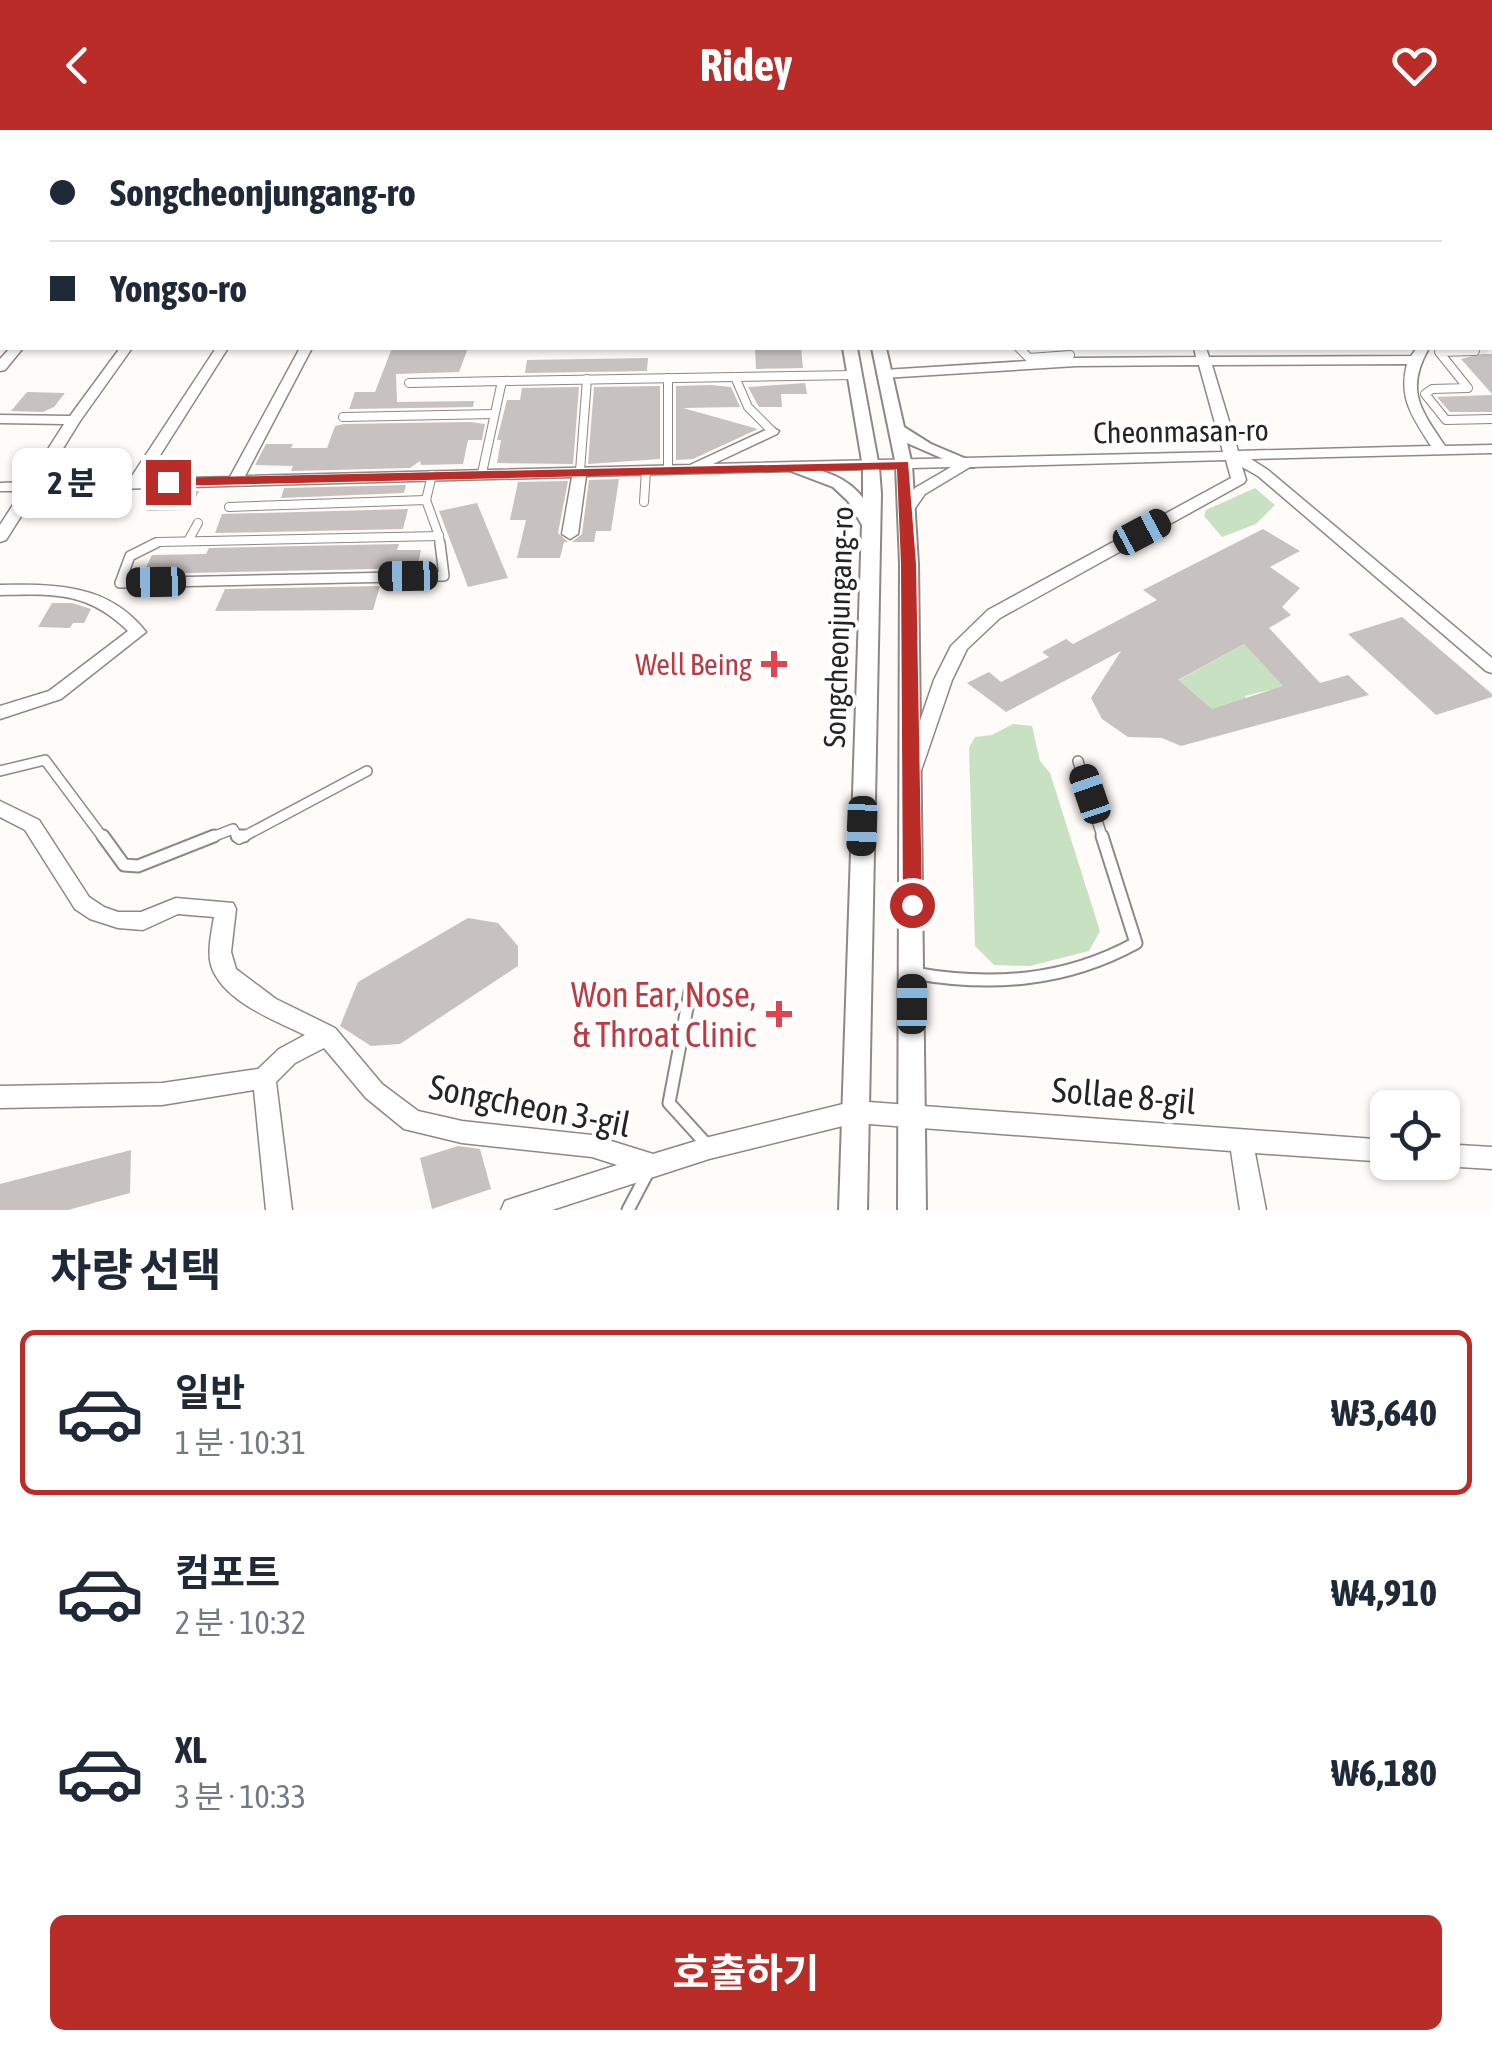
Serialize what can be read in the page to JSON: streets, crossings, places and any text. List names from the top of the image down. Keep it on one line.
{"streets":{"street":["Cheonmasan-ro","Songcheonjungang-ro","Sollae 8-gil","Songcheon 3-gil"]},"crossings":[["Cheonmasan-ro","Songcheonjungang-ro"],["Songcheonjungang-ro","Sollae 8-gil"],["Songcheonjungang-ro","Songcheon 3-gil"],["Sollae 8-gil","Songcheon 3-gil"]],"places":{"health":["Well Being","Won Ear, Nose, & Throat Clinic"]},"page":{"header":"Ridey","banner":["Songcheonjungang-ro","Yongso-ro"],"bubble":"2 분","heading":"차량 선택","list":[{"name":"일반","note":"1 분 · 10:31","value":"₩3,640"},{"name":"컴포트","note":"2 분 · 10:32","value":"₩4,910"},{"name":"XL","note":"3 분 · 10:33","value":"₩6,180"}],"buttons":"호출하기"}}
